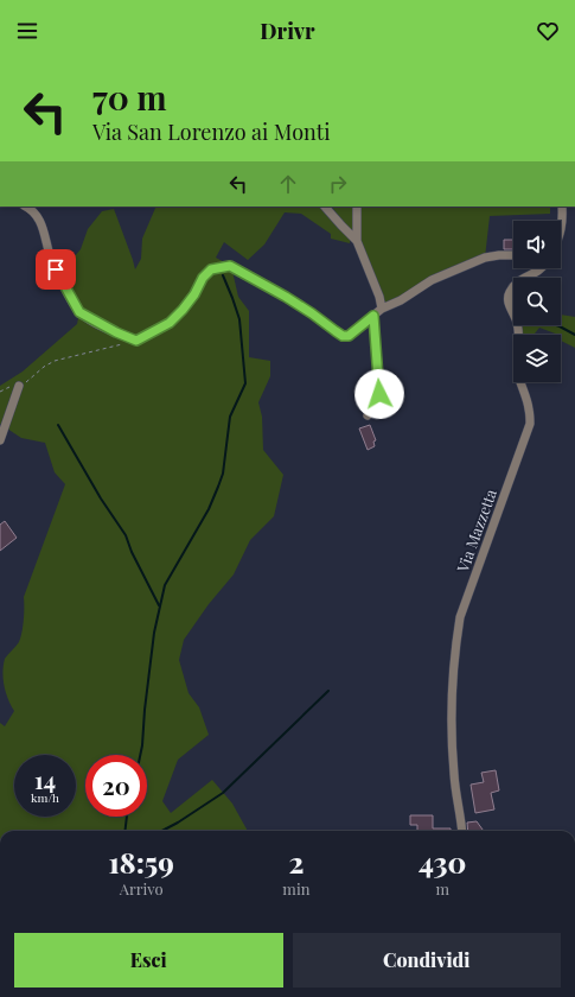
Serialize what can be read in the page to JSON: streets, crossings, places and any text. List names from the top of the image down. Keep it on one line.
{"streets":{"street":["Via Mazzetta"]},"page":{"header":"Drivr","turn":["70 m","Via San Lorenzo ai Monti"],"speed":"14 km/h","limit":"20","eta":["18:59","Arrivo","2","min","430","m"],"buttons":["Esci","Condividi"]}}
